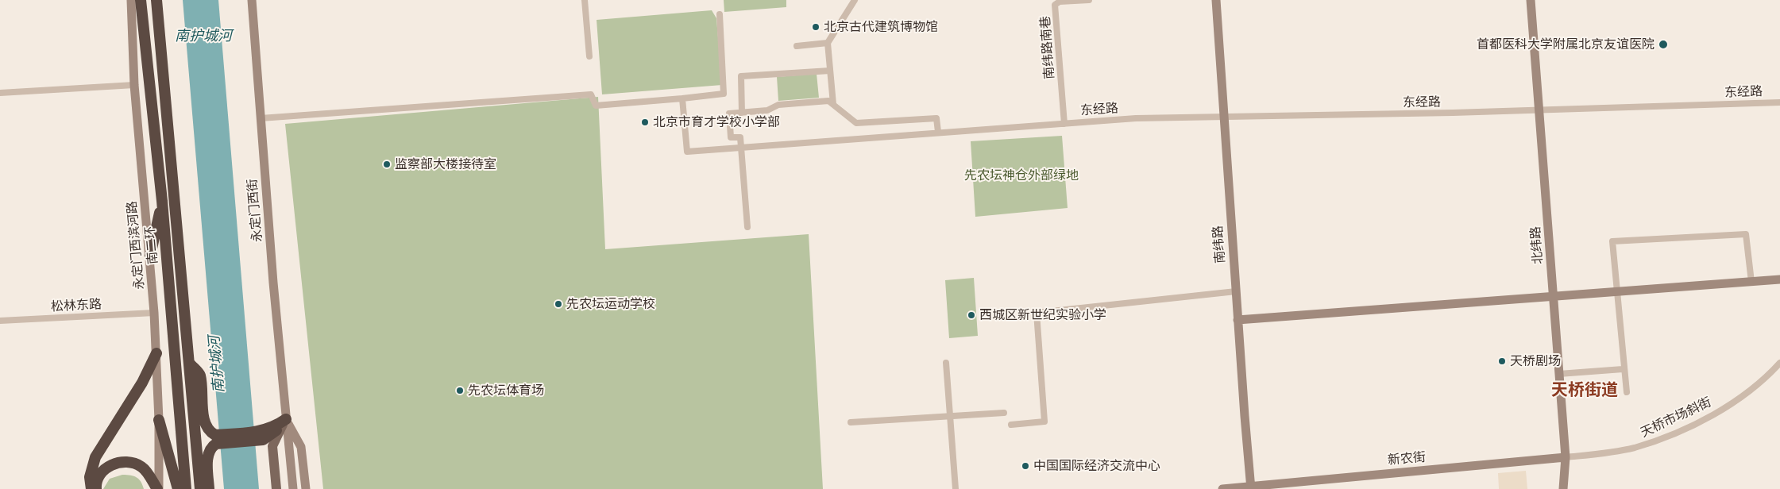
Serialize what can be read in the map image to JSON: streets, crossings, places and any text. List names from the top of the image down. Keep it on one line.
{"streets":{"highway":["南二环"],"street":["南纬路南巷","东经路","永定门西街","南纬路","永定门西滨河路","北纬路","松林东路","天桥市场斜街","新农街"]},"crossings":[["南纬路南巷","东经路"],["东经路","南纬路"],["东经路","北纬路"],["南纬路","新农街"],["永定门西滨河路","松林东路"],["北纬路","天桥市场斜街"],["北纬路","新农街"],["天桥市场斜街","新农街"]],"districts":["天桥街道"],"water":["南护城河"],"parks":["先农坛神仓外部绿地"],"places":["北京古代建筑博物馆","首都医科大学附属北京友谊医院","北京市育才学校小学部","监察部大楼接待室","先农坛运动学校","西城区新世纪实验小学","天桥剧场","先农坛体育场","中国国际经济交流中心"]}
